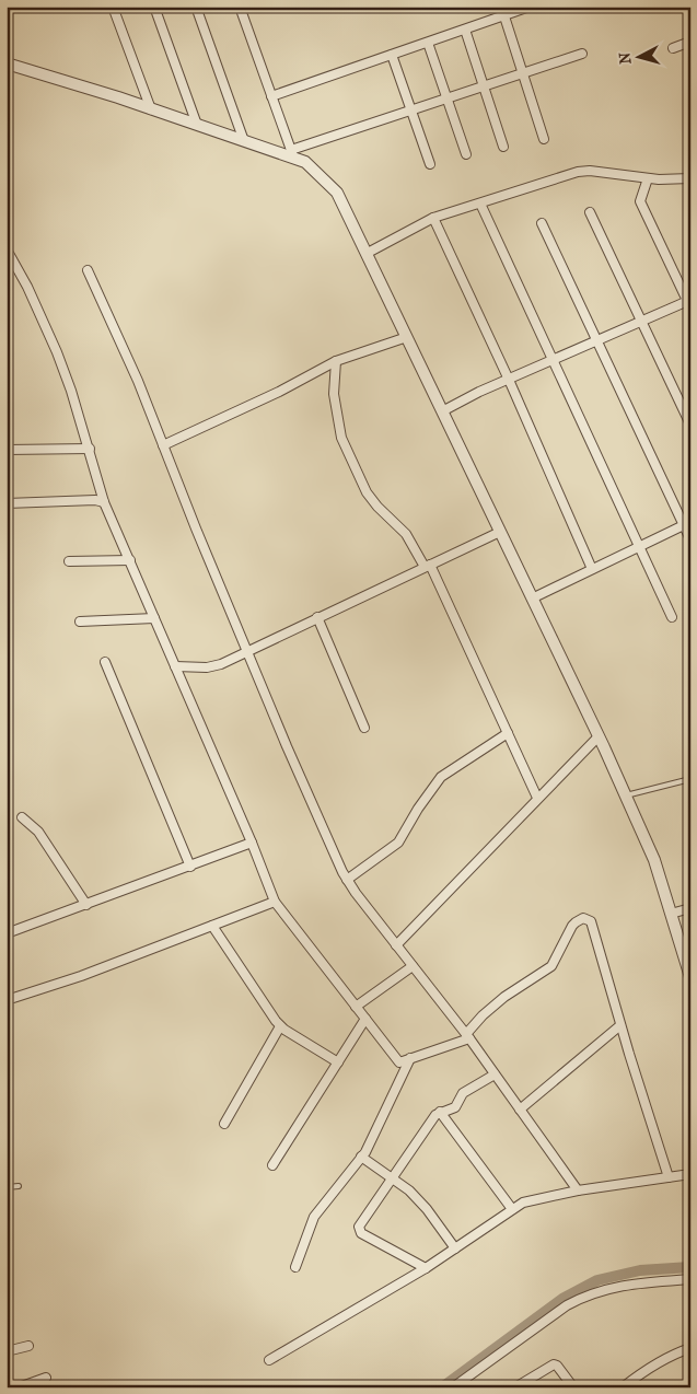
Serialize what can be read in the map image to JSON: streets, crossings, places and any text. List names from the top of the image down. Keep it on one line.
{"north":"left"}
